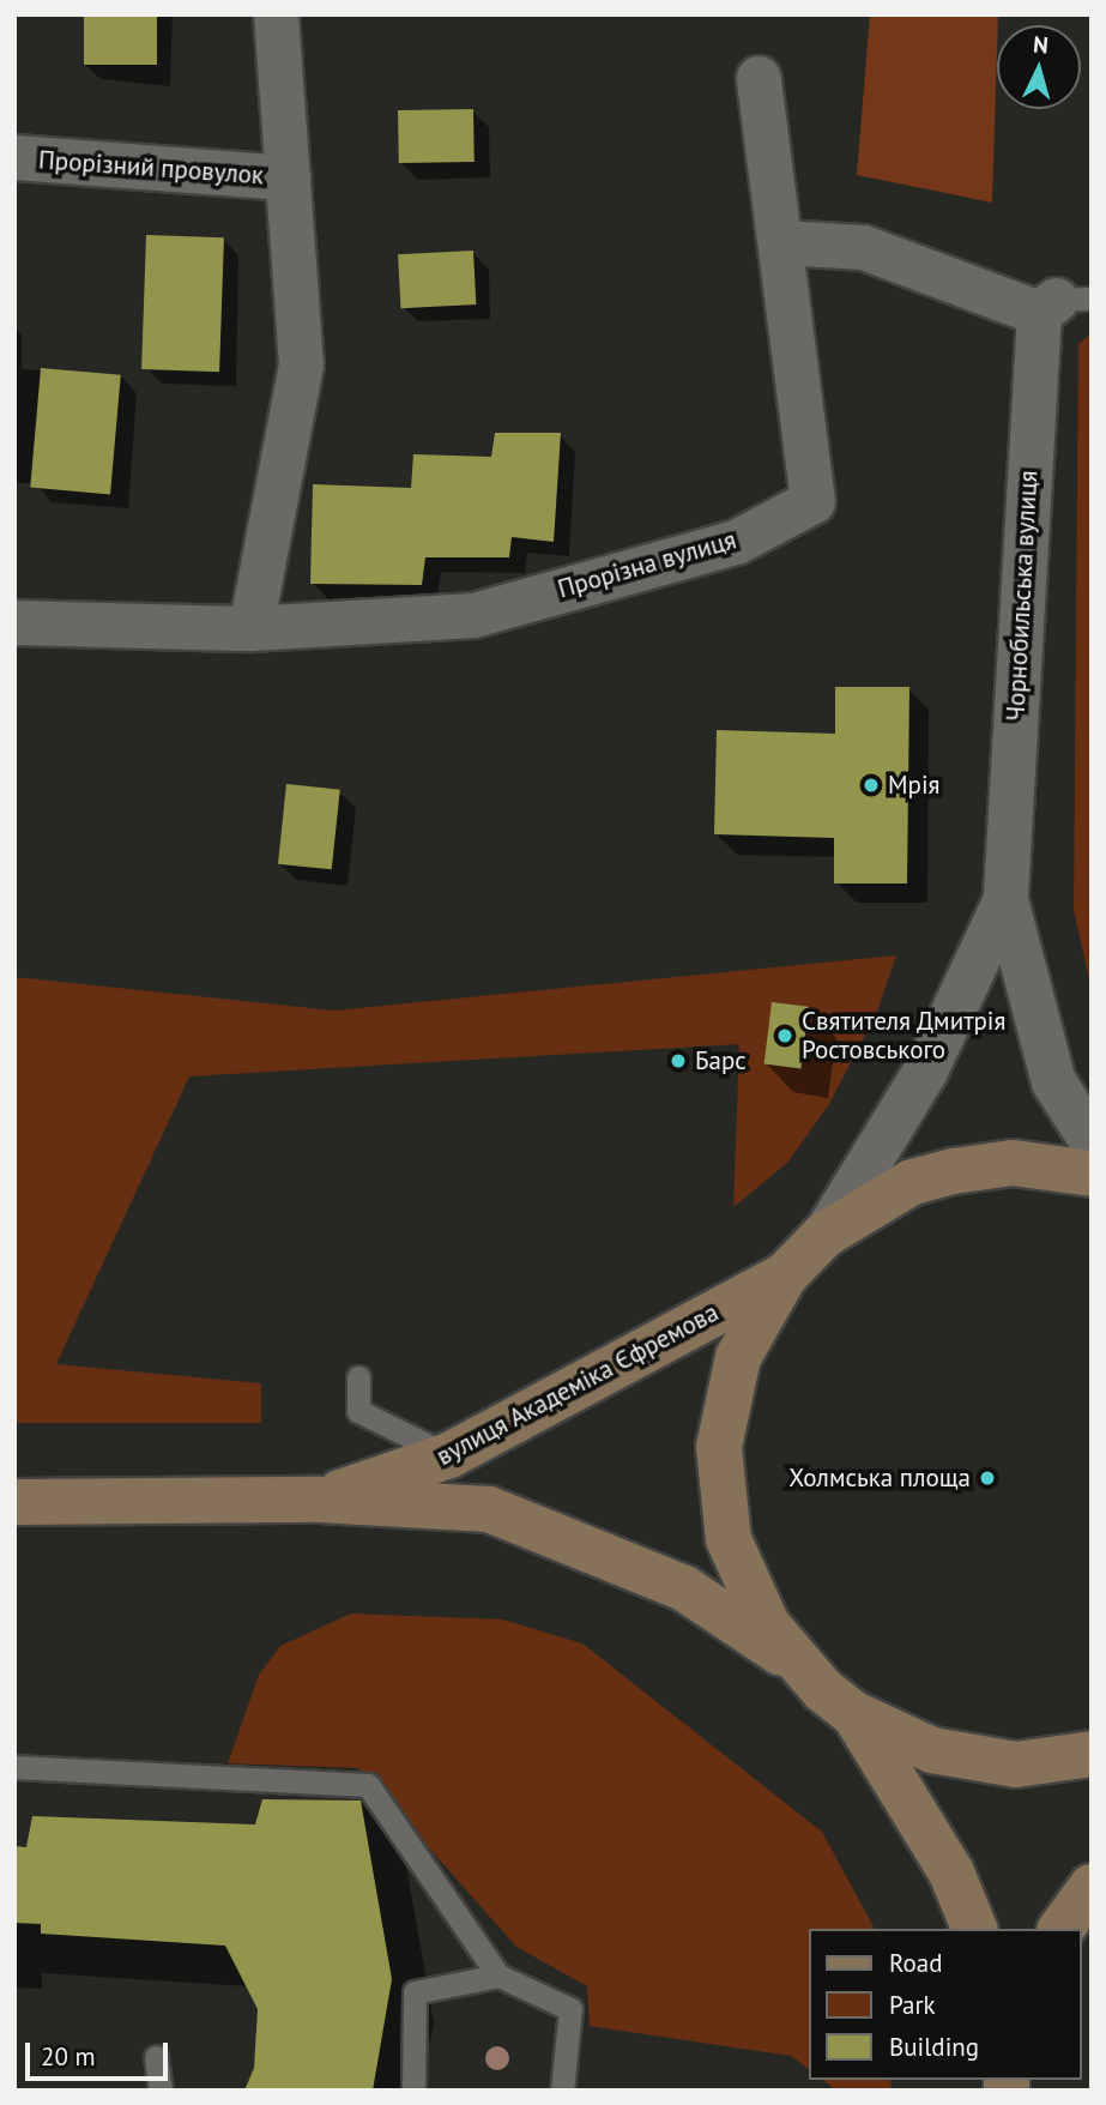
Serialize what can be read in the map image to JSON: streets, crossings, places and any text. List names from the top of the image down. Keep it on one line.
{"streets":{"main road":["вулиця Академіка Єфремова"],"street":["Прорізний провулок","Прорізна вулиця","Чорнобильська вулиця"]},"places":["Мрія","Святителя Дмитрія Ростовського","Барс","Холмська площа"],"legend":["Road","Park","Building"],"scale_bar":"20 m","north":"top"}
